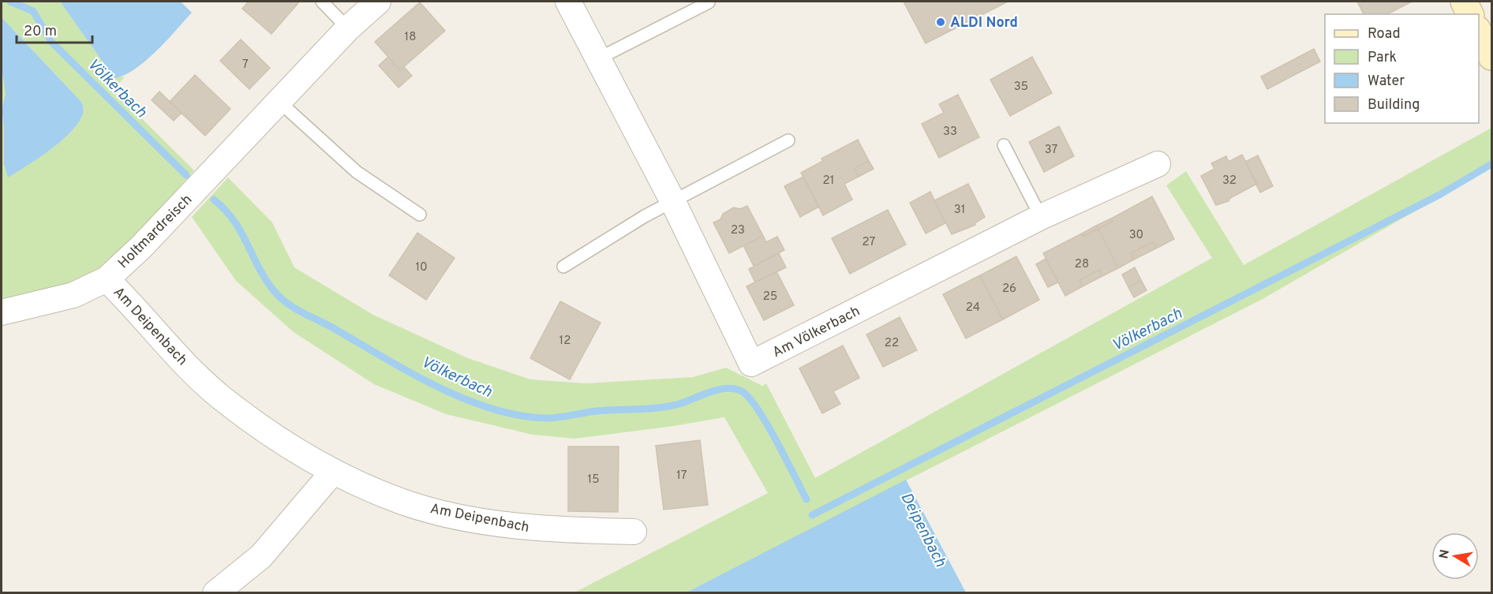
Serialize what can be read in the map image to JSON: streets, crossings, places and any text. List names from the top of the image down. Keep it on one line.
{"streets":{"street":["Holtmardreisch","Am Deipenbach","Am Völkerbach"]},"crossings":[["Holtmardreisch","Am Deipenbach"]],"water":["Völkerbach","Deipenbach"],"places":["ALDI Nord"],"house_numbers":["18","7","35","33","37","21","32","31","23","30","27","28","10","26","25","24","12","22","17","15"],"legend":["Road","Park","Water","Building"],"scale_bar":"20 m","north":"left"}
